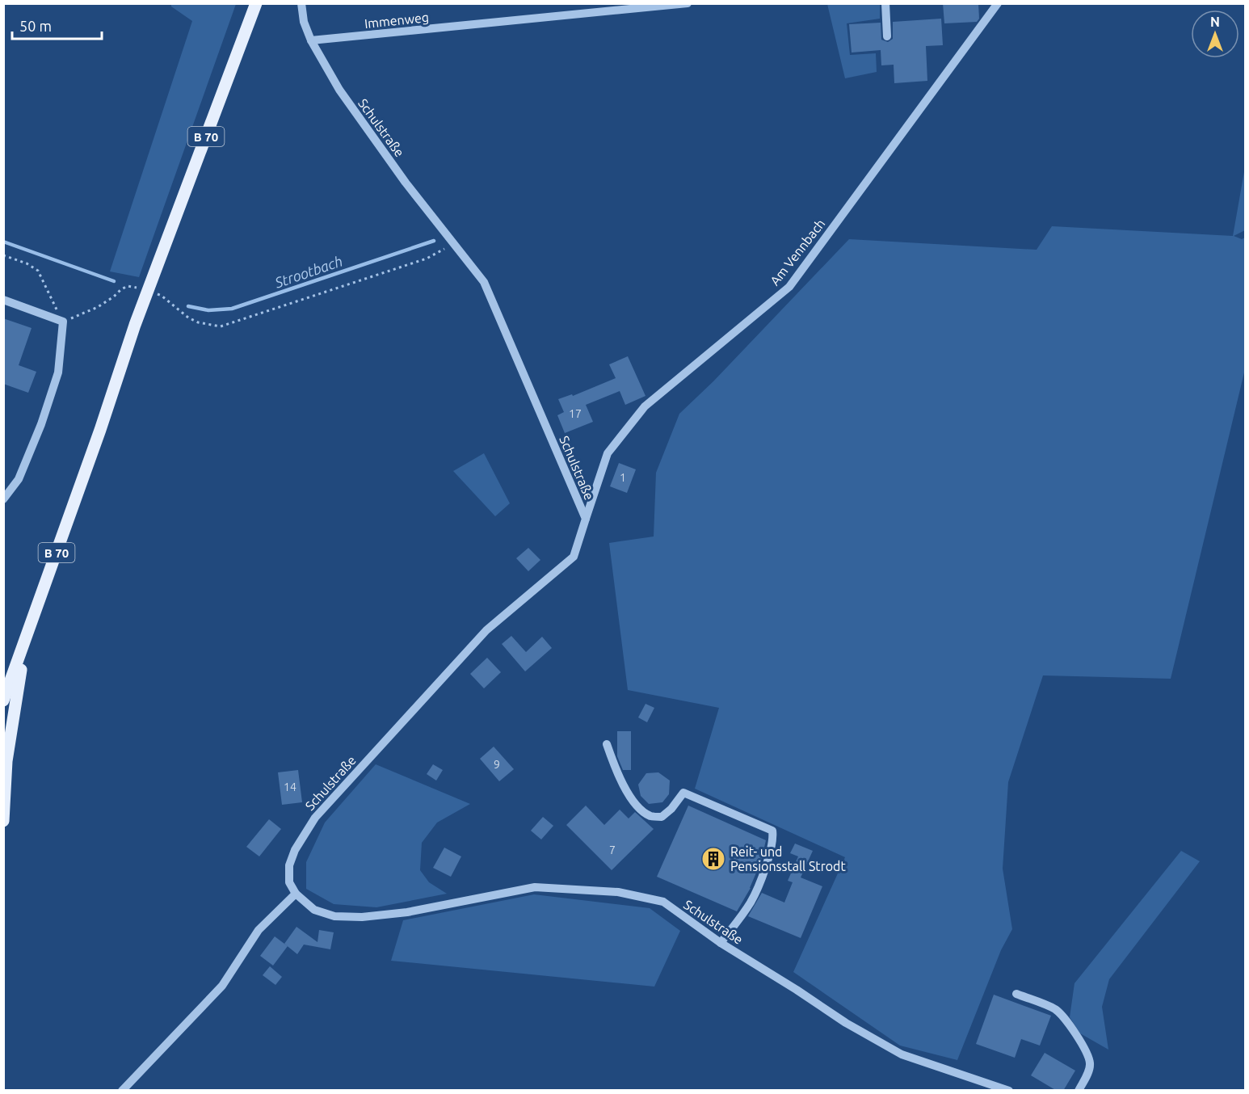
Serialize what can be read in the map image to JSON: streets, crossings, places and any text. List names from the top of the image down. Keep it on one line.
{"streets":{"main road":["B 70"],"street":["Immenweg","Schulstraße","Am Vennbach"]},"crossings":[["Immenweg","Schulstraße"],["Schulstraße","Am Vennbach"]],"water":["Strootbach"],"places":{"building":["Reit- und Pensionsstall Strodt"]},"house_numbers":["17","1","9","14","7"],"scale_bar":"50 m","north":"top"}
